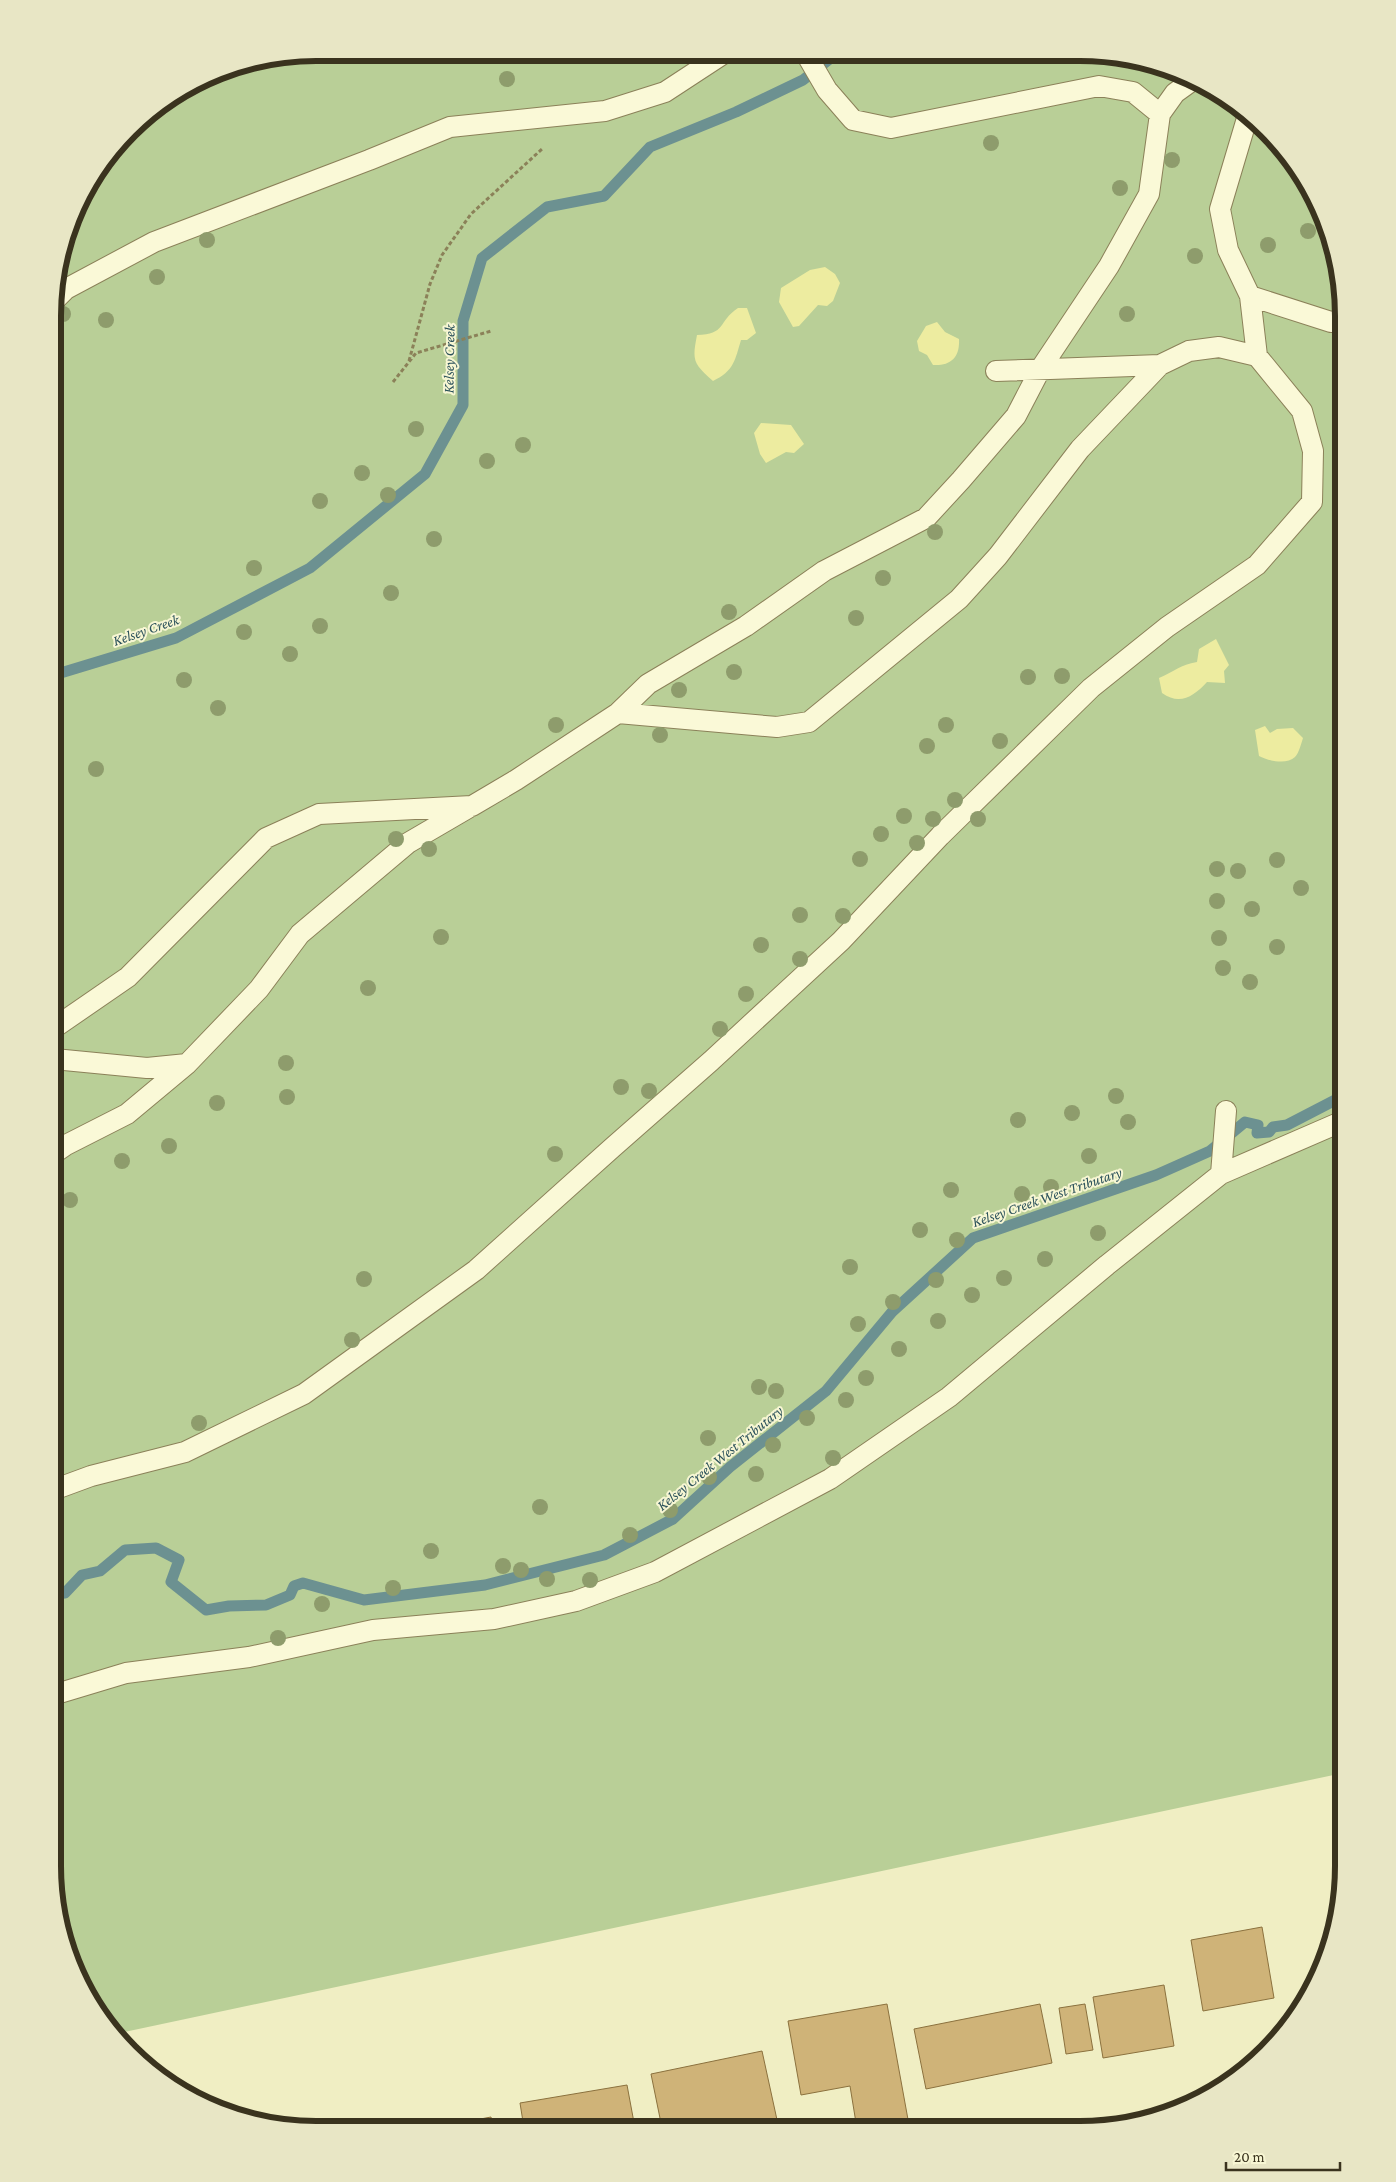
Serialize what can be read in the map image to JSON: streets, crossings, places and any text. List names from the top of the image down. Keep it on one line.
{"water":["Kelsey Creek","Kelsey Creek West Tributary"],"scale_bar":"20 m"}
